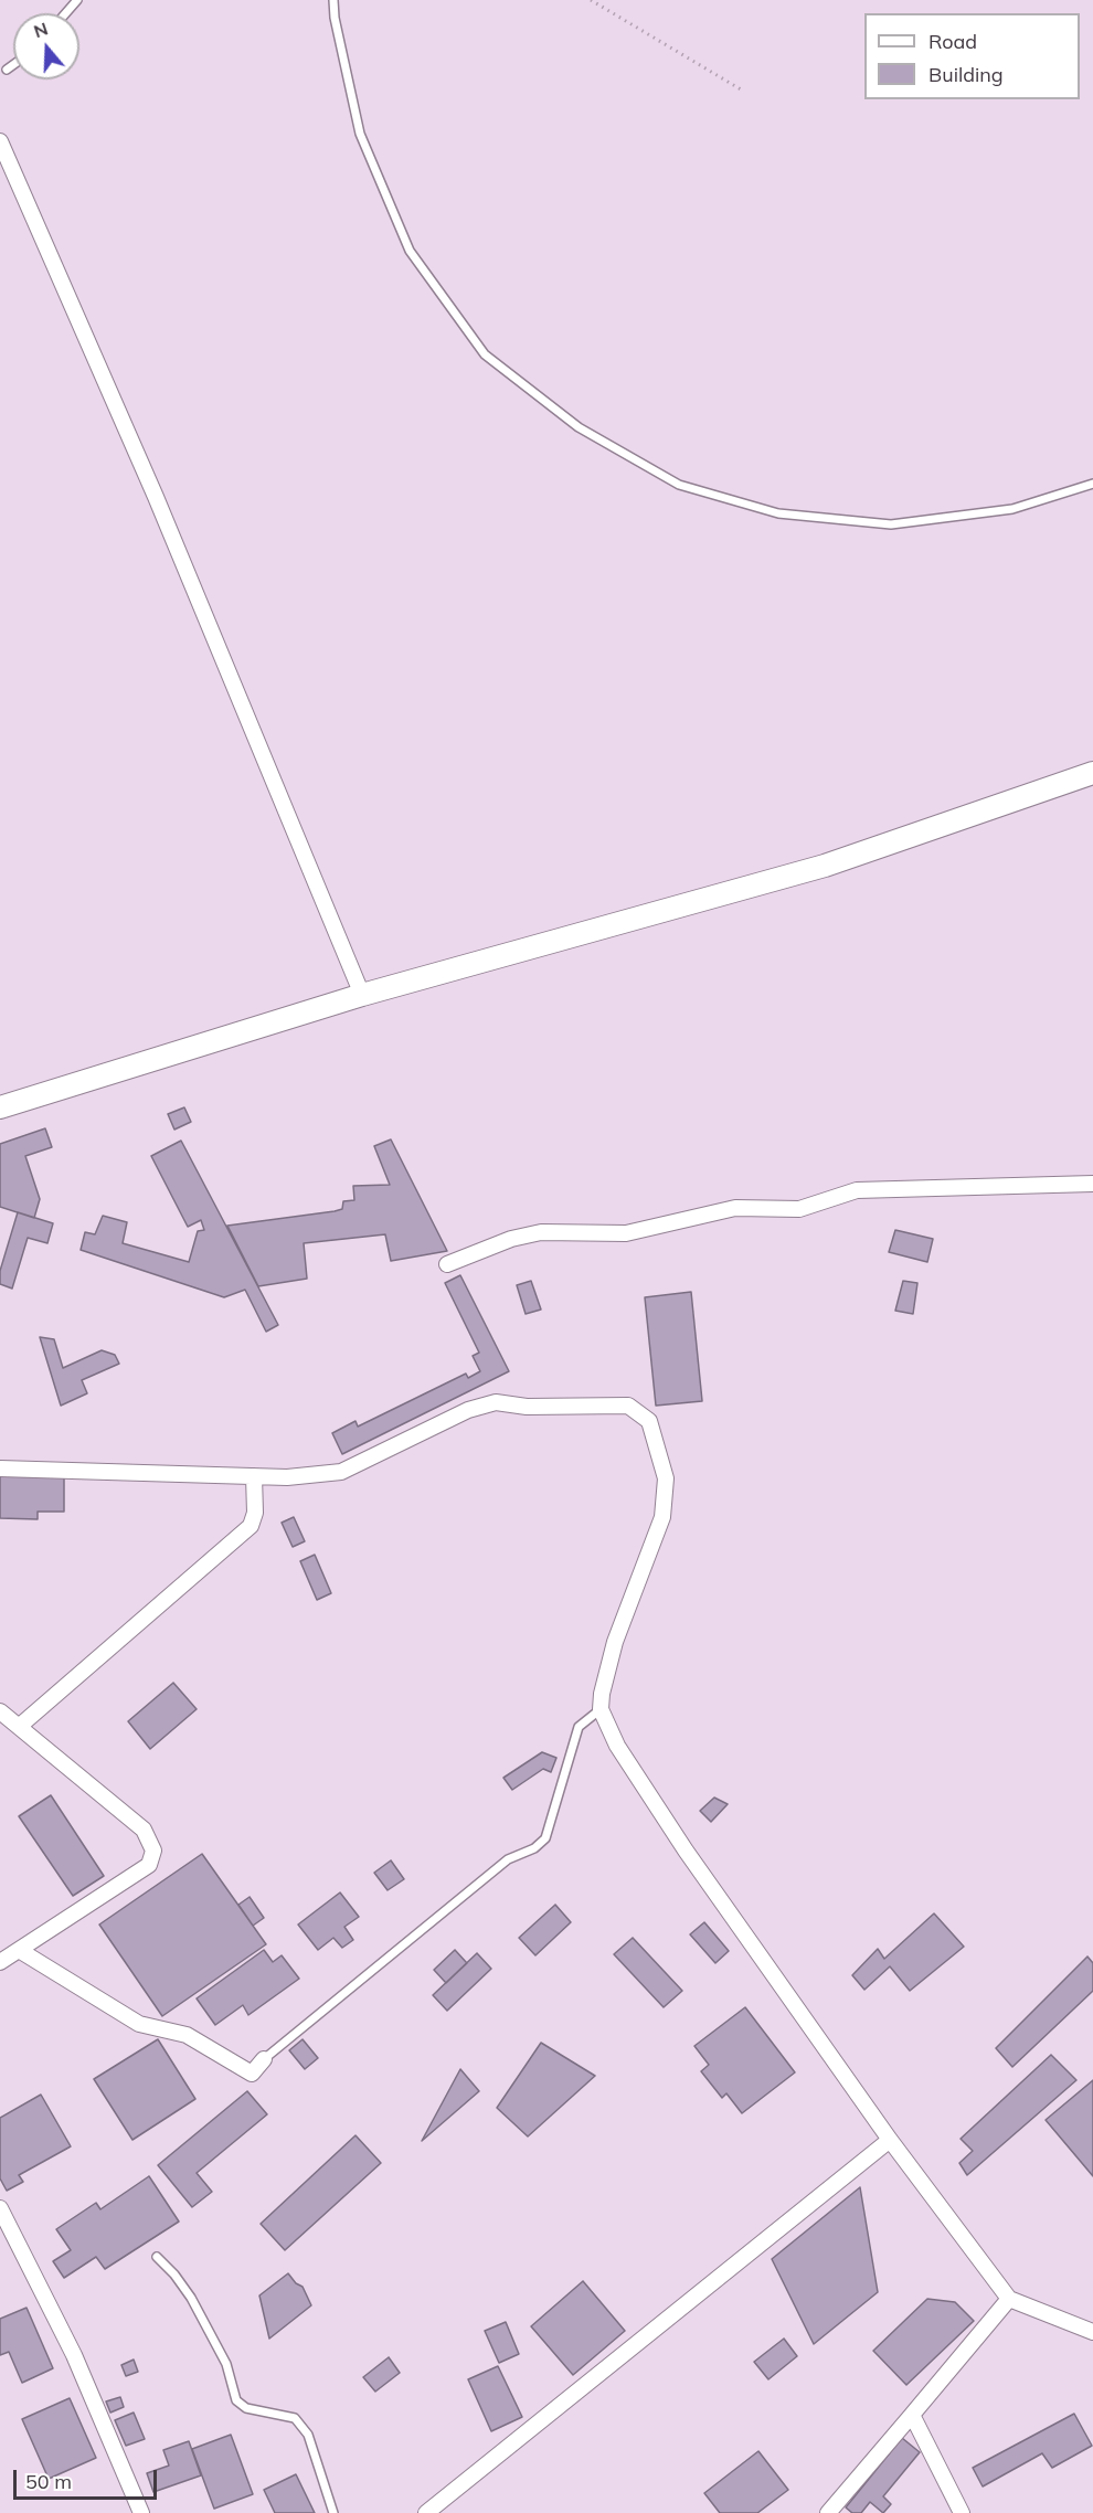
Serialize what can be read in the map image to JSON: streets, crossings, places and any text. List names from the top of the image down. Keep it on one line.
{"legend":["Road","Building"],"scale_bar":"50 m","north":"top"}
